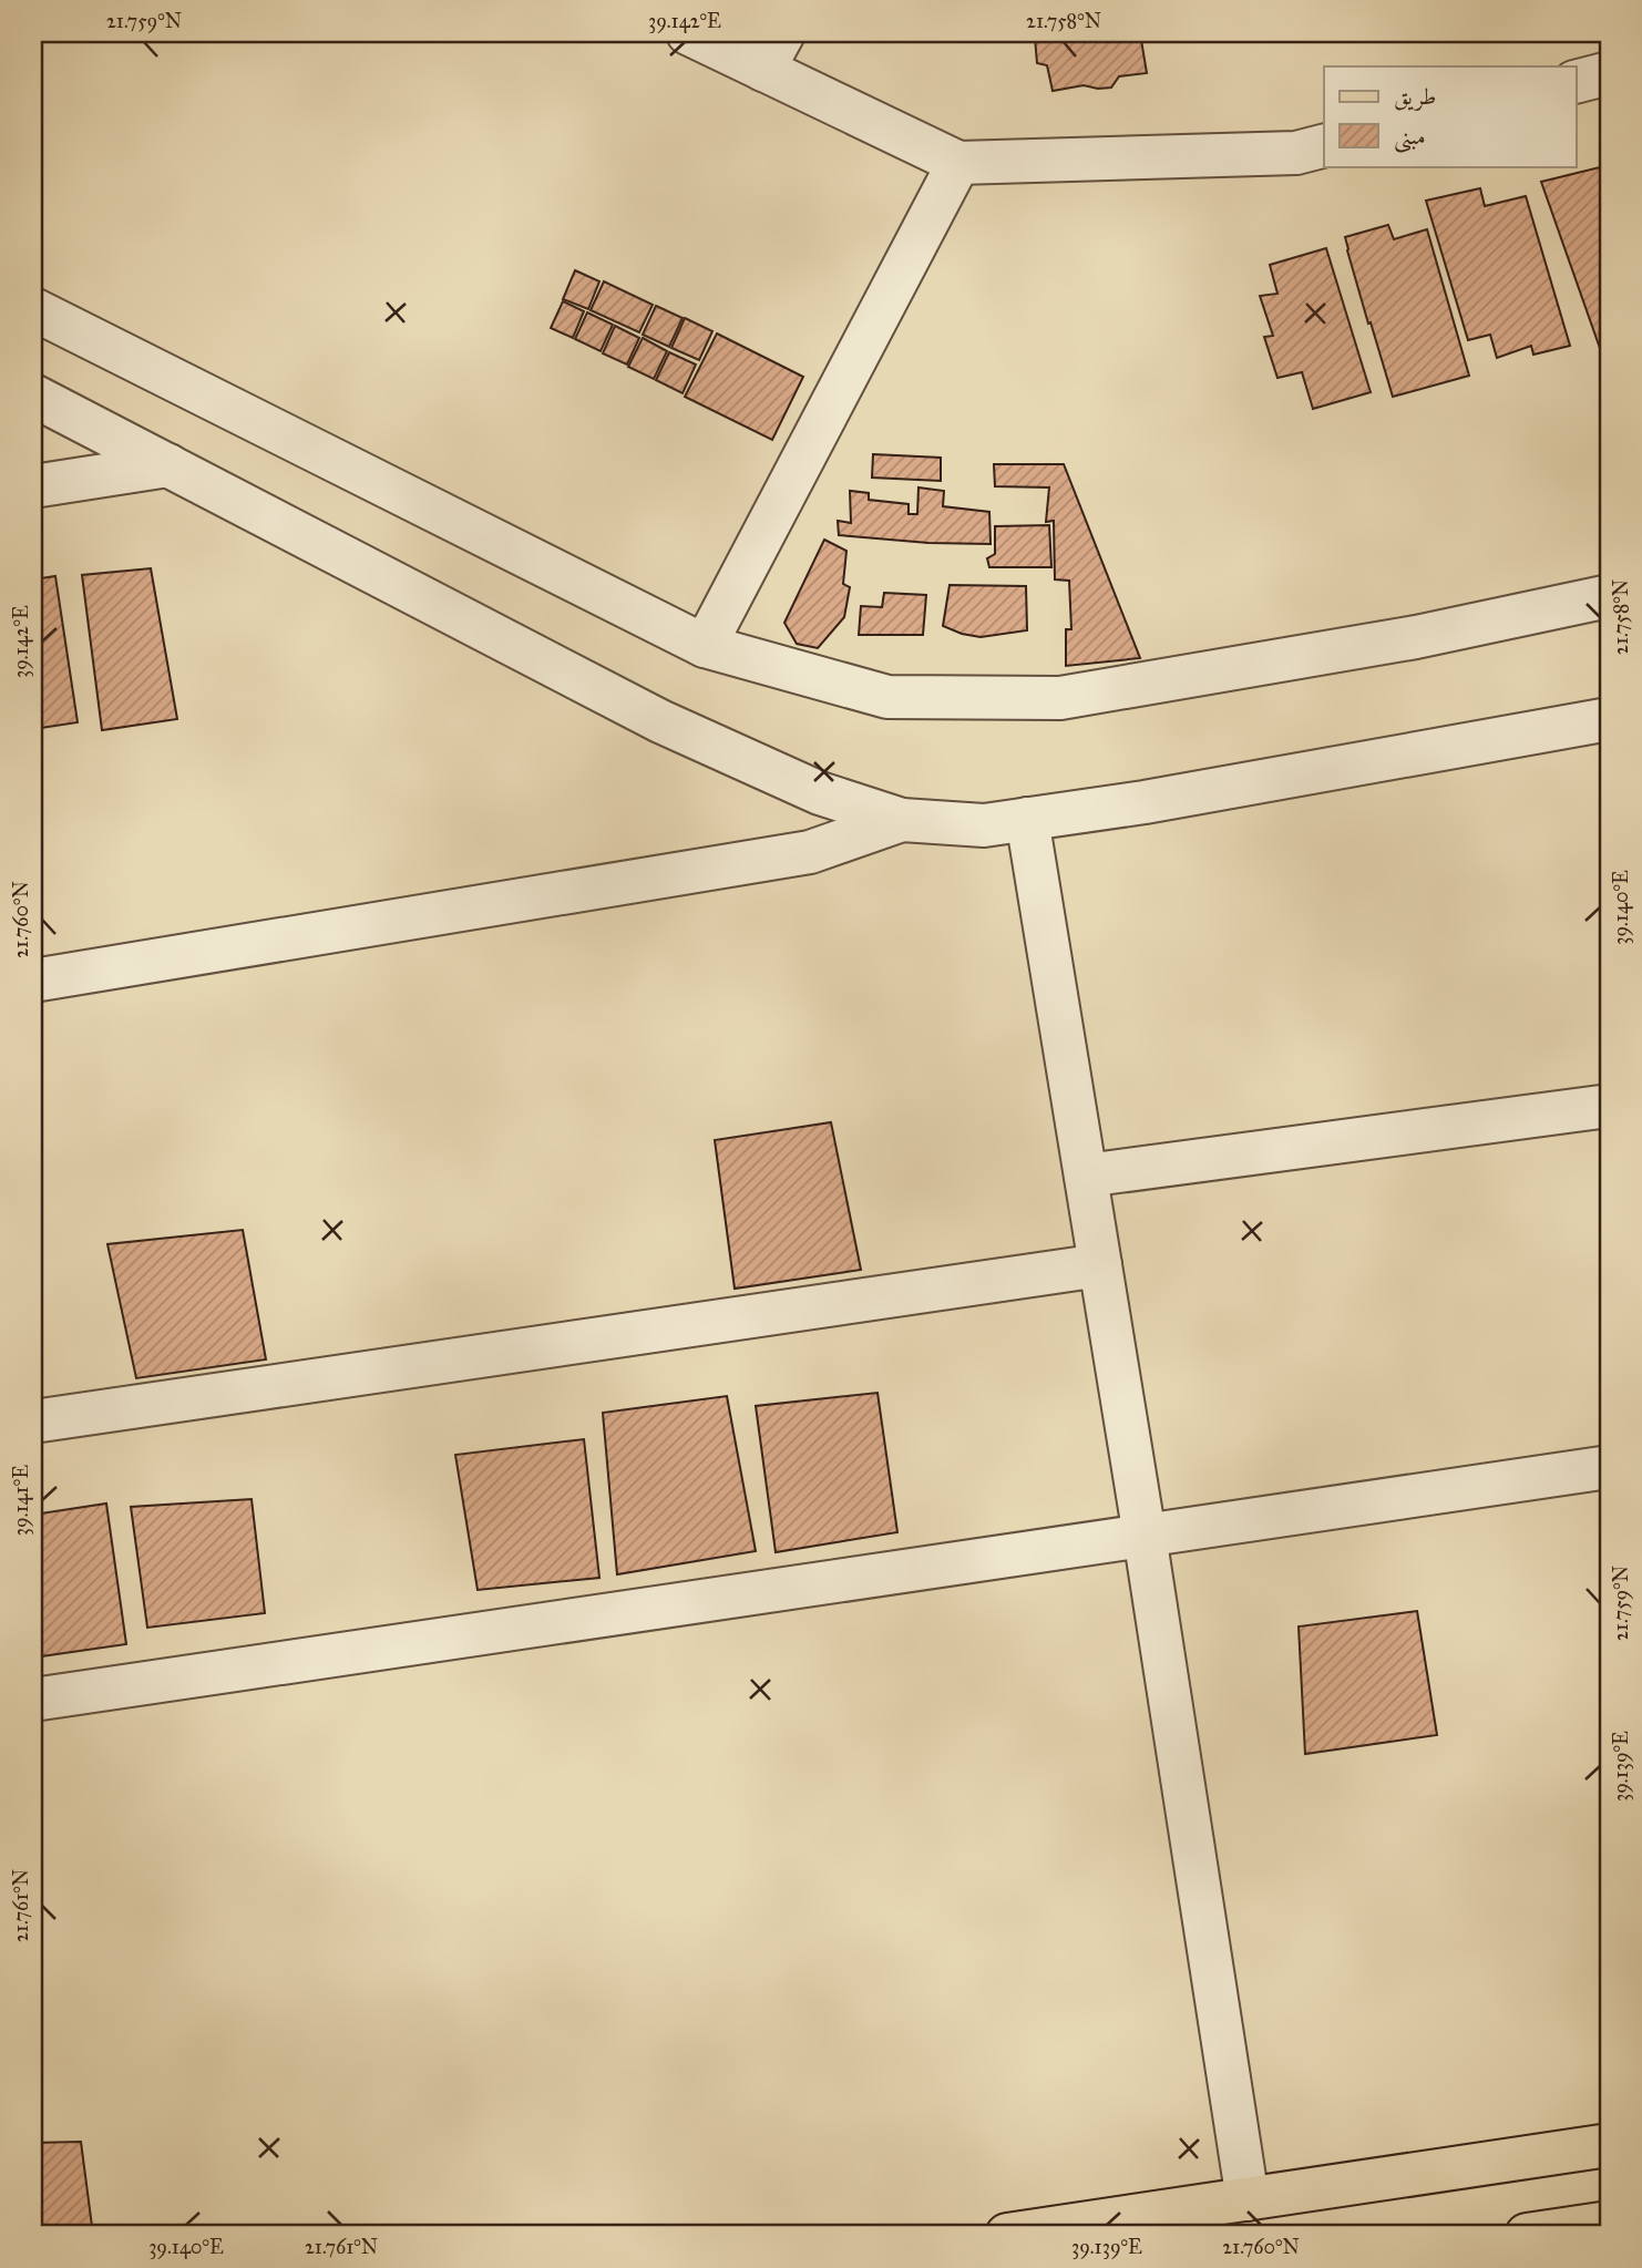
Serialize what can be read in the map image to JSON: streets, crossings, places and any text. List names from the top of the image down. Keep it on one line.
{"legend":["طريق","مبنى"],"coordinates":["21.759°N","39.142°E","21.758°N","39.140°E","21.760°N","39.141°E","39.139°E","21.761°N"]}
